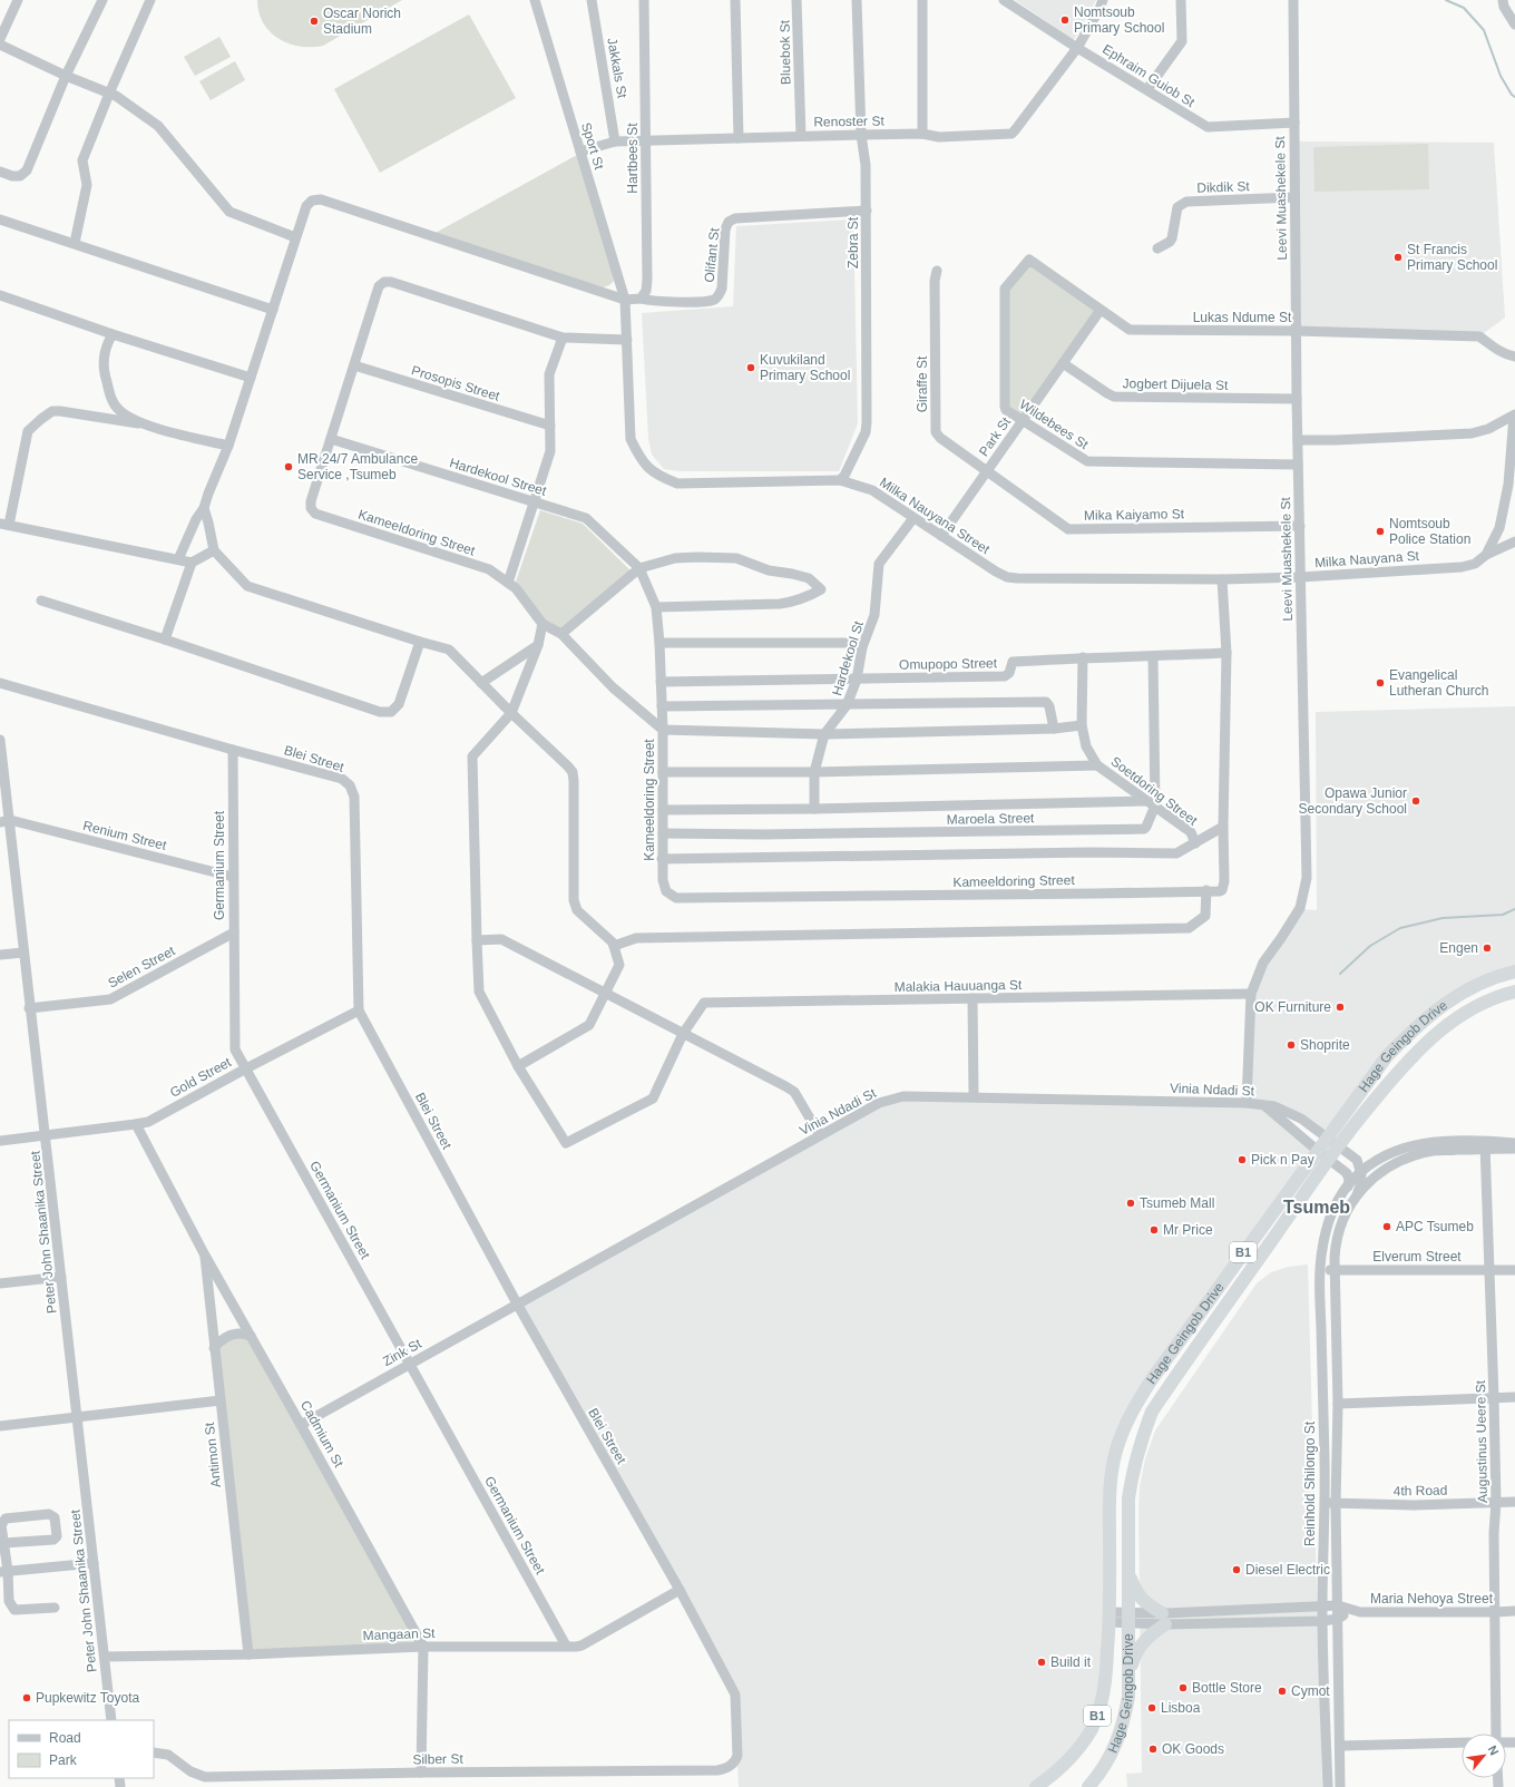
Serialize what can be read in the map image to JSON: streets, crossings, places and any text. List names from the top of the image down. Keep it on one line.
{"streets":{"highway":["Hage Geingob Drive","B1"],"street":["Bluebok St","Jakkals St","Ephraim Guiob St","Renoster St","Sport St","Hartbees St","Dikdik St","Leevi Muashekele St","Zebra St","Olifant St","Lukas Ndume St","Prosopis Street","Giraffe St","Jogbert Dijuela St","Wildebees St","Park St","Hardekool Street","Mika Kaiyamo St","Milka Nauyana Street","Kameeldoring Street","Milka Nauyana St","Hardekool St","Omupopo Street","Blei Street","Soetdoring Street","Maroela Street","Renium Street","Germanium Street","Selen Street","Malakia Hauuanga St","Gold Street","Vinia Ndadi St","Peter John Shaanika Street","Elverum Street","Zink St","Cadmium St","Augustinus Ueere St","Antimon St","Reinhold Shilongo St","4th Road","Maria Nehoya Street","Mangaan St","Silber St"]},"crossings":[["Bluebok St","Renoster St"],["Jakkals St","Renoster St"],["Ephraim Guiob St","Renoster St"],["Ephraim Guiob St","Leevi Muashekele St"],["Renoster St","Sport St"],["Renoster St","Hartbees St"],["Renoster St","Zebra St"],["Sport St","Milka Nauyana Street"],["Hartbees St","Olifant St"],["Dikdik St","Leevi Muashekele St"],["Leevi Muashekele St","Lukas Ndume St"],["Leevi Muashekele St","Jogbert Dijuela St"],["Leevi Muashekele St","Wildebees St"],["Leevi Muashekele St","Mika Kaiyamo St"],["Leevi Muashekele St","Milka Nauyana Street"],["Leevi Muashekele St","Milka Nauyana St"],["Leevi Muashekele St","Malakia Hauuanga St"],["Leevi Muashekele St","Vinia Ndadi St"],["Zebra St","Olifant St"],["Zebra St","Milka Nauyana Street"],["Lukas Ndume St","Wildebees St"],["Lukas Ndume St","Park St"],["Prosopis Street","Kameeldoring Street"],["Giraffe St","Park St"],["Giraffe St","Mika Kaiyamo St"],["Jogbert Dijuela St","Park St"],["Wildebees St","Park St"],["Park St","Mika Kaiyamo St"],["Park St","Milka Nauyana Street"],["Hardekool Street","Kameeldoring Street"],["Milka Nauyana Street","Kameeldoring Street"],["Milka Nauyana Street","Milka Nauyana St"],["Milka Nauyana Street","Hardekool St"],["Kameeldoring Street","Omupopo Street"],["Kameeldoring Street","Maroela Street"],["Hardekool St","Omupopo Street"],["Omupopo Street","Soetdoring Street"],["Omupopo Street","Maroela Street"],["Blei Street","Germanium Street"],["Blei Street","Gold Street"],["Blei Street","Vinia Ndadi St"],["Blei Street","Zink St"],["Blei Street","Mangaan St"],["Blei Street","Silber St"],["Soetdoring Street","Maroela Street"],["Renium Street","Germanium Street"],["Renium Street","Peter John Shaanika Street"],["Germanium Street","Selen Street"],["Germanium Street","Gold Street"],["Germanium Street","Zink St"],["Germanium Street","Mangaan St"],["Selen Street","Peter John Shaanika Street"],["Hage Geingob Drive","Vinia Ndadi St"],["Gold Street","Peter John Shaanika Street"],["Gold Street","Cadmium St"],["Vinia Ndadi St","Zink St"],["Peter John Shaanika Street","Mangaan St"],["Elverum Street","Augustinus Ueere St"],["Elverum Street","Reinhold Shilongo St"],["Zink St","Cadmium St"],["Cadmium St","Antimon St"],["Cadmium St","Mangaan St"],["Cadmium St","Silber St"],["Augustinus Ueere St","4th Road"],["Augustinus Ueere St","Maria Nehoya Street"],["Antimon St","Mangaan St"],["Reinhold Shilongo St","4th Road"],["Reinhold Shilongo St","Maria Nehoya Street"]],"districts":["Tsumeb"],"places":["Nomtsoub Primary School","Oscar Norich Stadium","St Francis Primary School","Kuvukiland Primary School","MR 24/7 Ambulance Service ,Tsumeb","Nomtsoub Police Station","Evangelical Lutheran Church","Opawa Junior Secondary School","Engen","OK Furniture","Shoprite","Pick n Pay","Tsumeb Mall","APC Tsumeb","Mr Price","Diesel Electric","Build it","Bottle Store","Cymot","Pupkewitz Toyota","Lisboa","OK Goods"],"legend":["Road","Park"],"north":"top right"}
